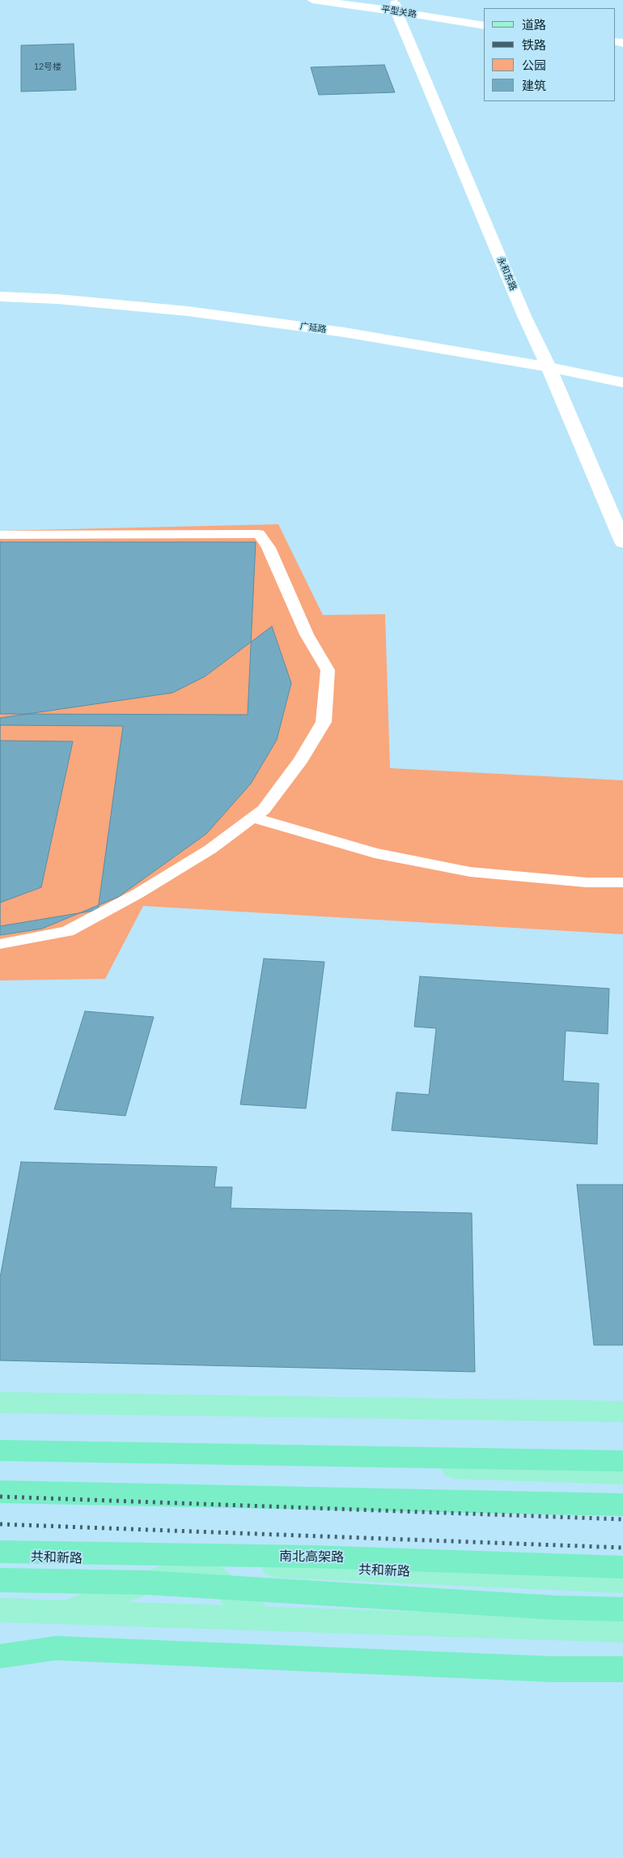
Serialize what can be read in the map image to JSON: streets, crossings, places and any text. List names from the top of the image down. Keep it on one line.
{"streets":{"highway":["南北高架路"],"main road":["共和新路"],"street":["平型关路","永和东路","广延路"]},"crossings":[["平型关路","永和东路"],["永和东路","广延路"]],"house_numbers":["12号楼"],"legend":["道路","铁路","公园","建筑"]}
